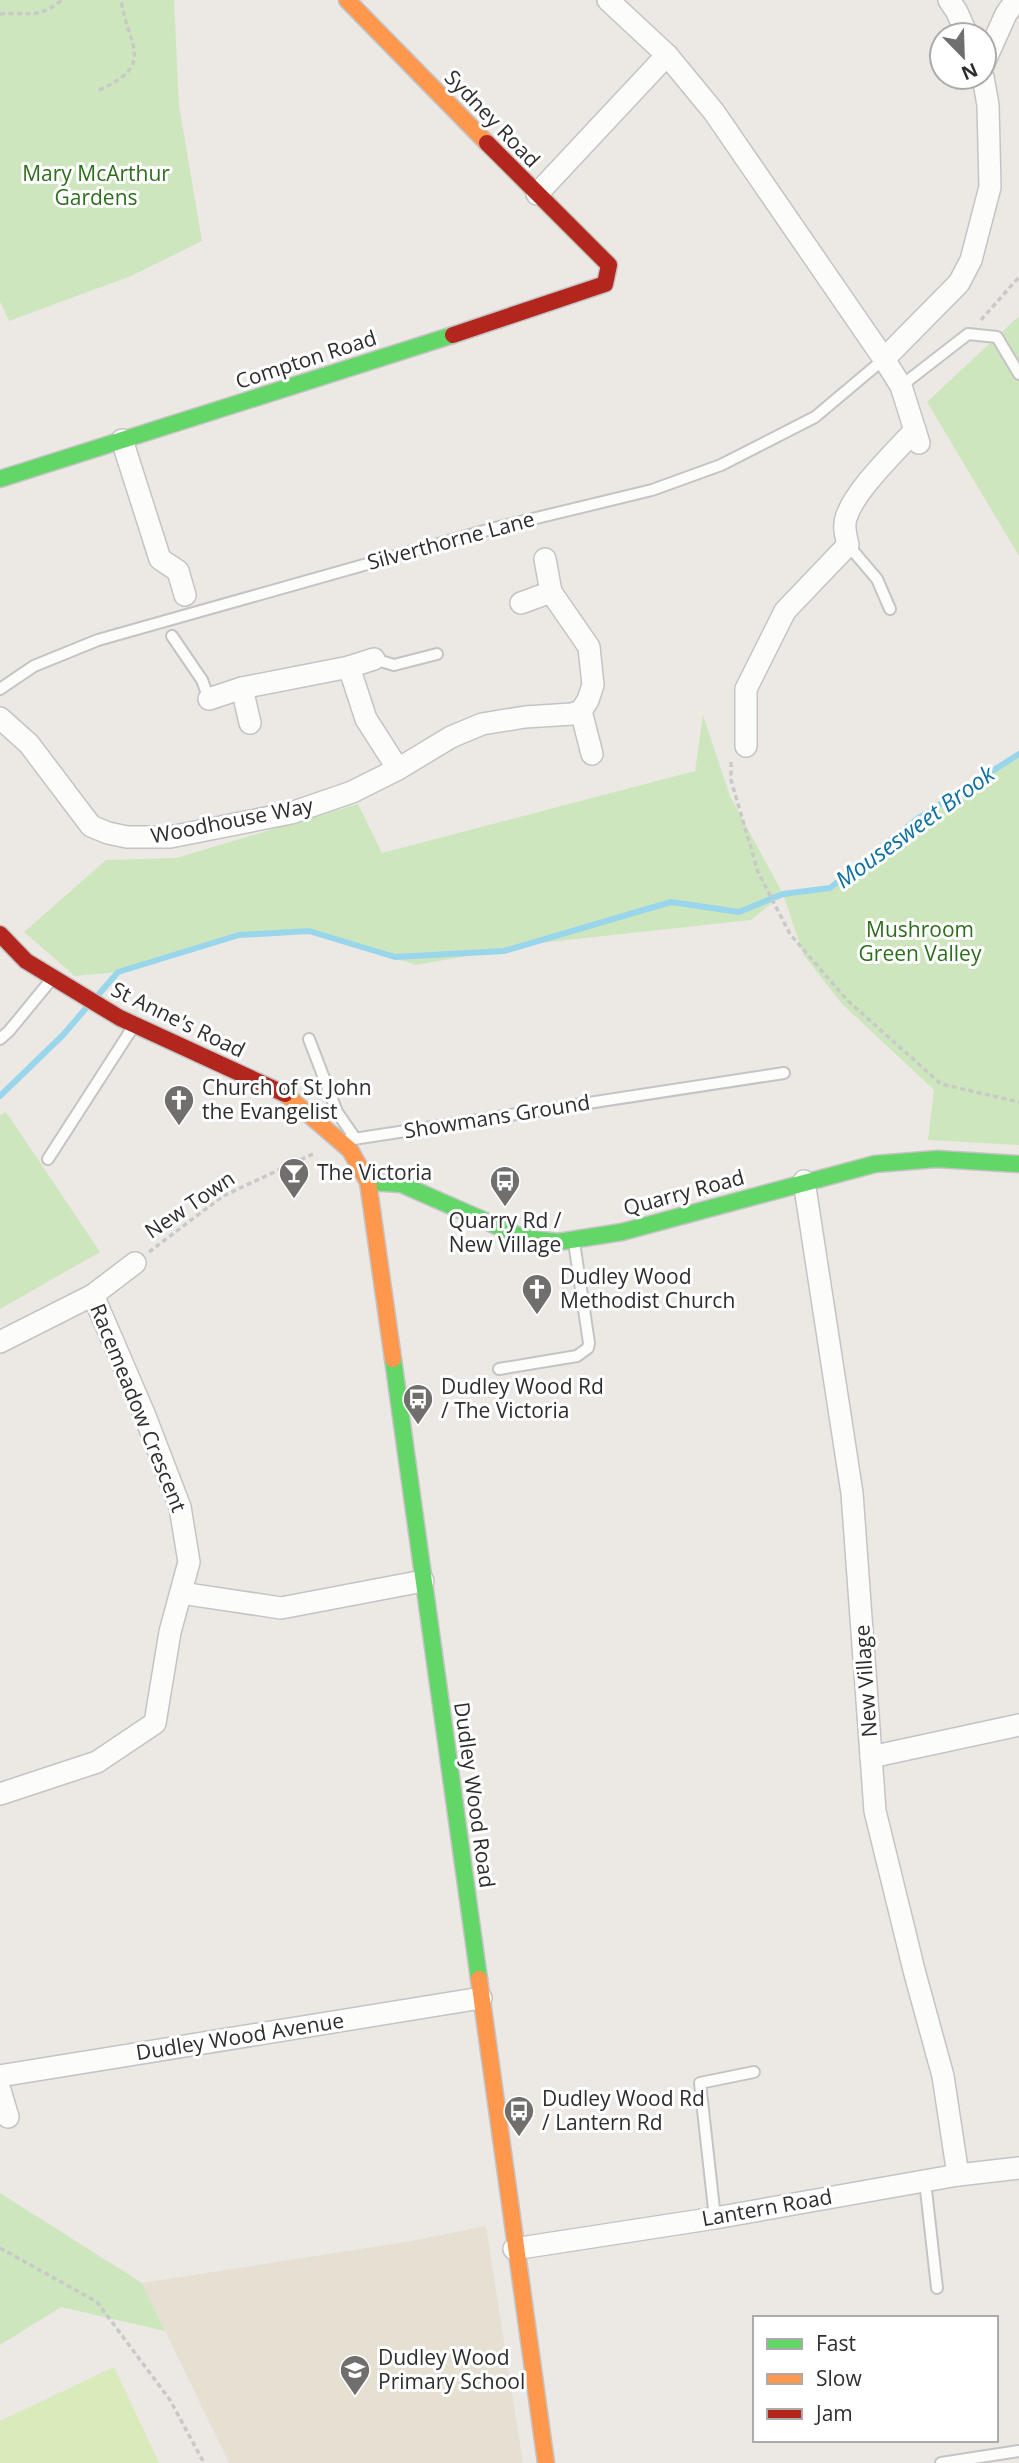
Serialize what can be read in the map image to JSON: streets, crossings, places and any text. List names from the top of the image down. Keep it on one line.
{"streets":{"street":["Sydney Road","Compton Road","Woodhouse Way","St Anne's Road","Quarry Road","Racemeadow Crescent","New Village","Dudley Wood Road","Dudley Wood Avenue","Lantern Road"],"lane":["Silverthorne Lane","Showmans Ground"],"path":["New Town"]},"crossings":[["Sydney Road","Compton Road"],["St Anne's Road","Showmans Ground"],["St Anne's Road","New Town"],["St Anne's Road","Dudley Wood Road"],["Showmans Ground","New Town"],["Showmans Ground","Dudley Wood Road"],["Quarry Road","New Village"],["Quarry Road","Dudley Wood Road"],["New Town","Racemeadow Crescent"],["New Town","Dudley Wood Road"],["New Village","Lantern Road"],["Dudley Wood Road","Dudley Wood Avenue"],["Dudley Wood Road","Lantern Road"]],"water":["Mousesweet Brook"],"parks":["Mary McArthur Gardens","Mushroom Green Valley"],"places":{"church":["Church of St John the Evangelist","Dudley Wood Methodist Church"],"bar":["The Victoria"],"bus stop":["Quarry Rd / New Village","Dudley Wood Rd / The Victoria","Dudley Wood Rd / Lantern Rd"],"school or university":["Dudley Wood Primary School"]},"legend":["Fast","Slow","Jam"],"north":"bottom right"}
